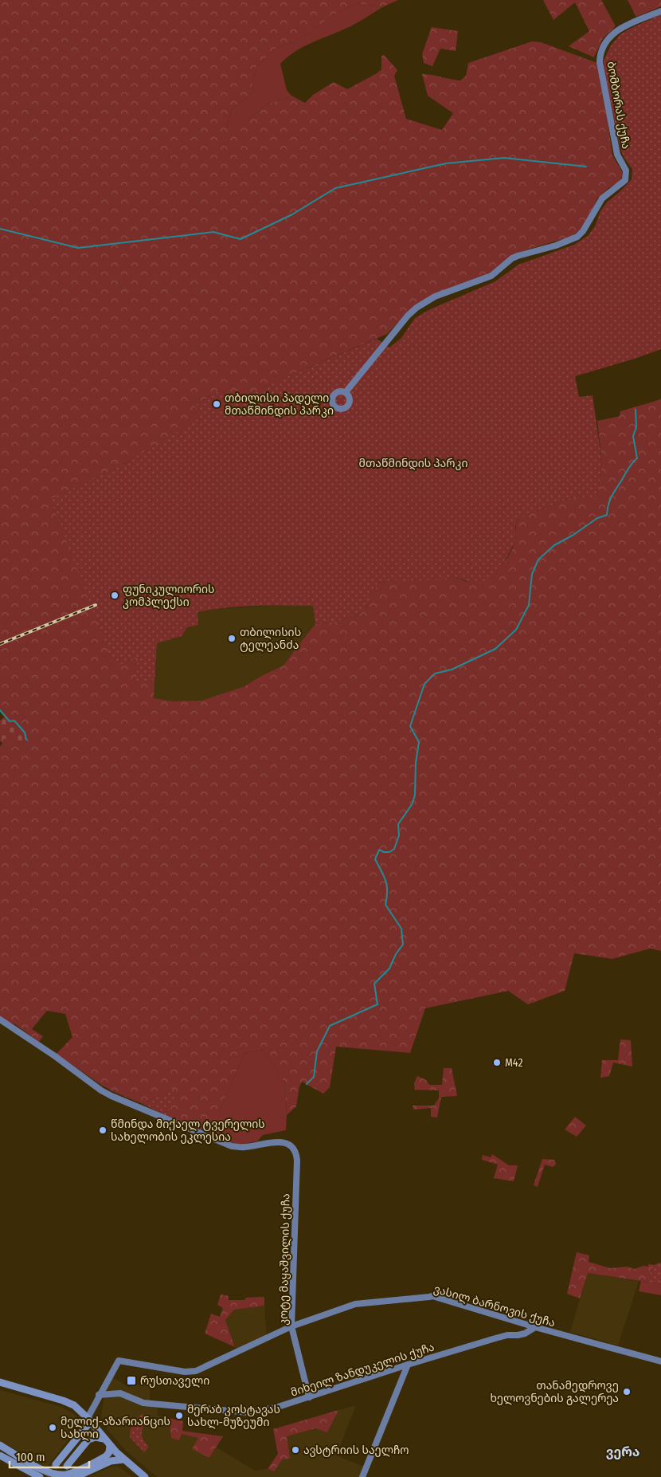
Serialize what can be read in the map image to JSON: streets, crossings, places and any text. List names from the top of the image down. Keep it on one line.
{"streets":{"street":["ბომბორას ქუჩა","კოტე მაყაშვილის ქუჩა","ვასილ ბარნოვის ქუჩა","მიხეილ ზანდუკელის ქუჩა"]},"crossings":[["კოტე მაყაშვილის ქუჩა","ვასილ ბარნოვის ქუჩა"],["კოტე მაყაშვილის ქუჩა","მიხეილ ზანდუკელის ქუჩა"],["ვასილ ბარნოვის ქუჩა","მიხეილ ზანდუკელის ქუჩა"]],"districts":["ვერა"],"parks":["მთაწმინდის პარკი"],"places":{"other":["თბილისი პადელი მთაწმინდის პარკი","ფუნიკულიორის კომპლექსი","თბილისის ტელეანძა","M42","წმინდა მიქაელ ტვერელის სახელობის ეკლესია","თანამედროვე ხელოვნების გალერეა","მერაბ კოსტავას სახლ-მუზეუმი","მელიქ-აზარიანცის სახლი","ავსტრიის საელჩო"],"transit":["რუსთაველი"]},"scale_bar":"100 m"}
